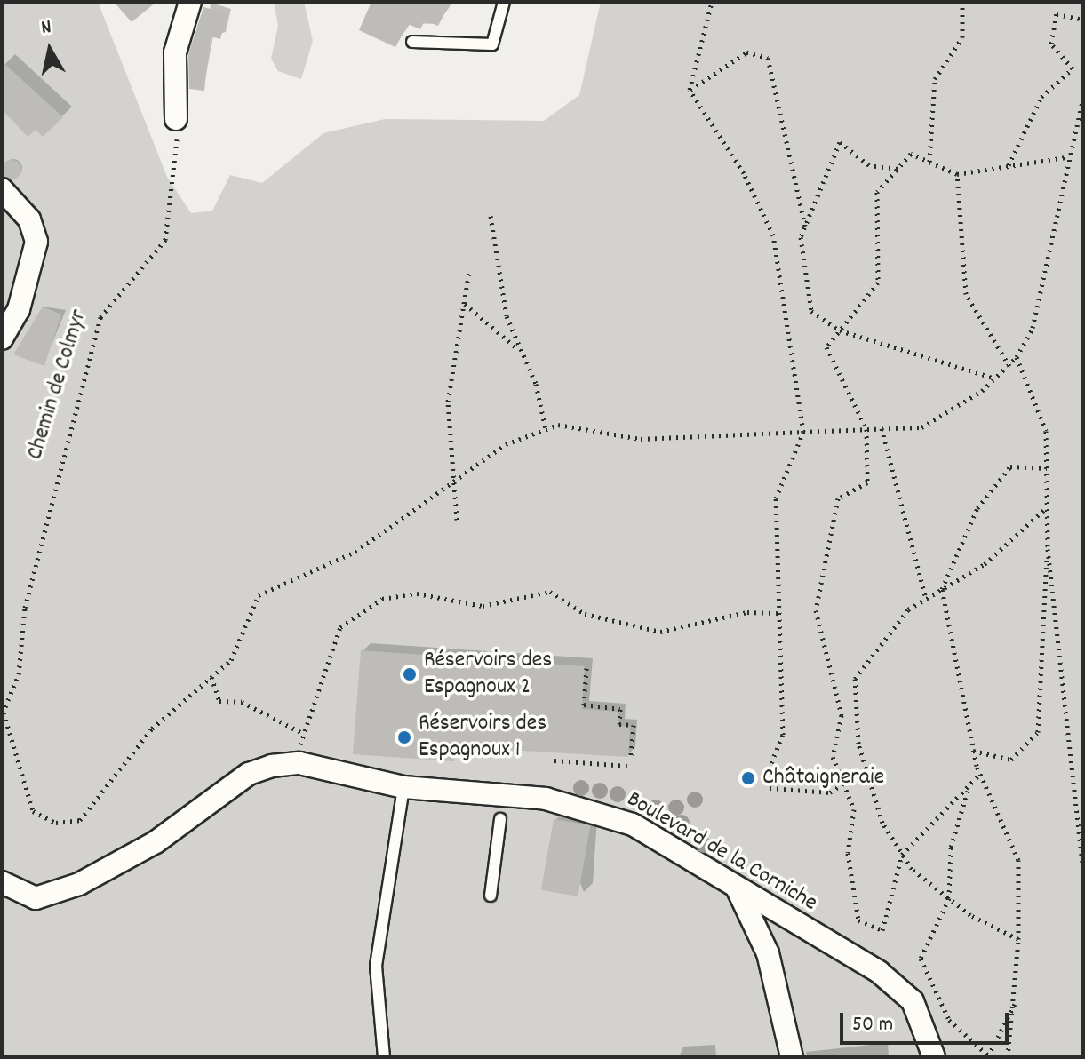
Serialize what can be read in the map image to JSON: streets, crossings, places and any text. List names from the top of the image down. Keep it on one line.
{"streets":{"street":["Boulevard de la Corniche"],"path":["Chemin de Colmyr"]},"places":["Réservoirs des Espagnoux 2","Réservoirs des Espagnoux 1","Châtaigneraie"],"scale_bar":"50 m","north":"top"}
